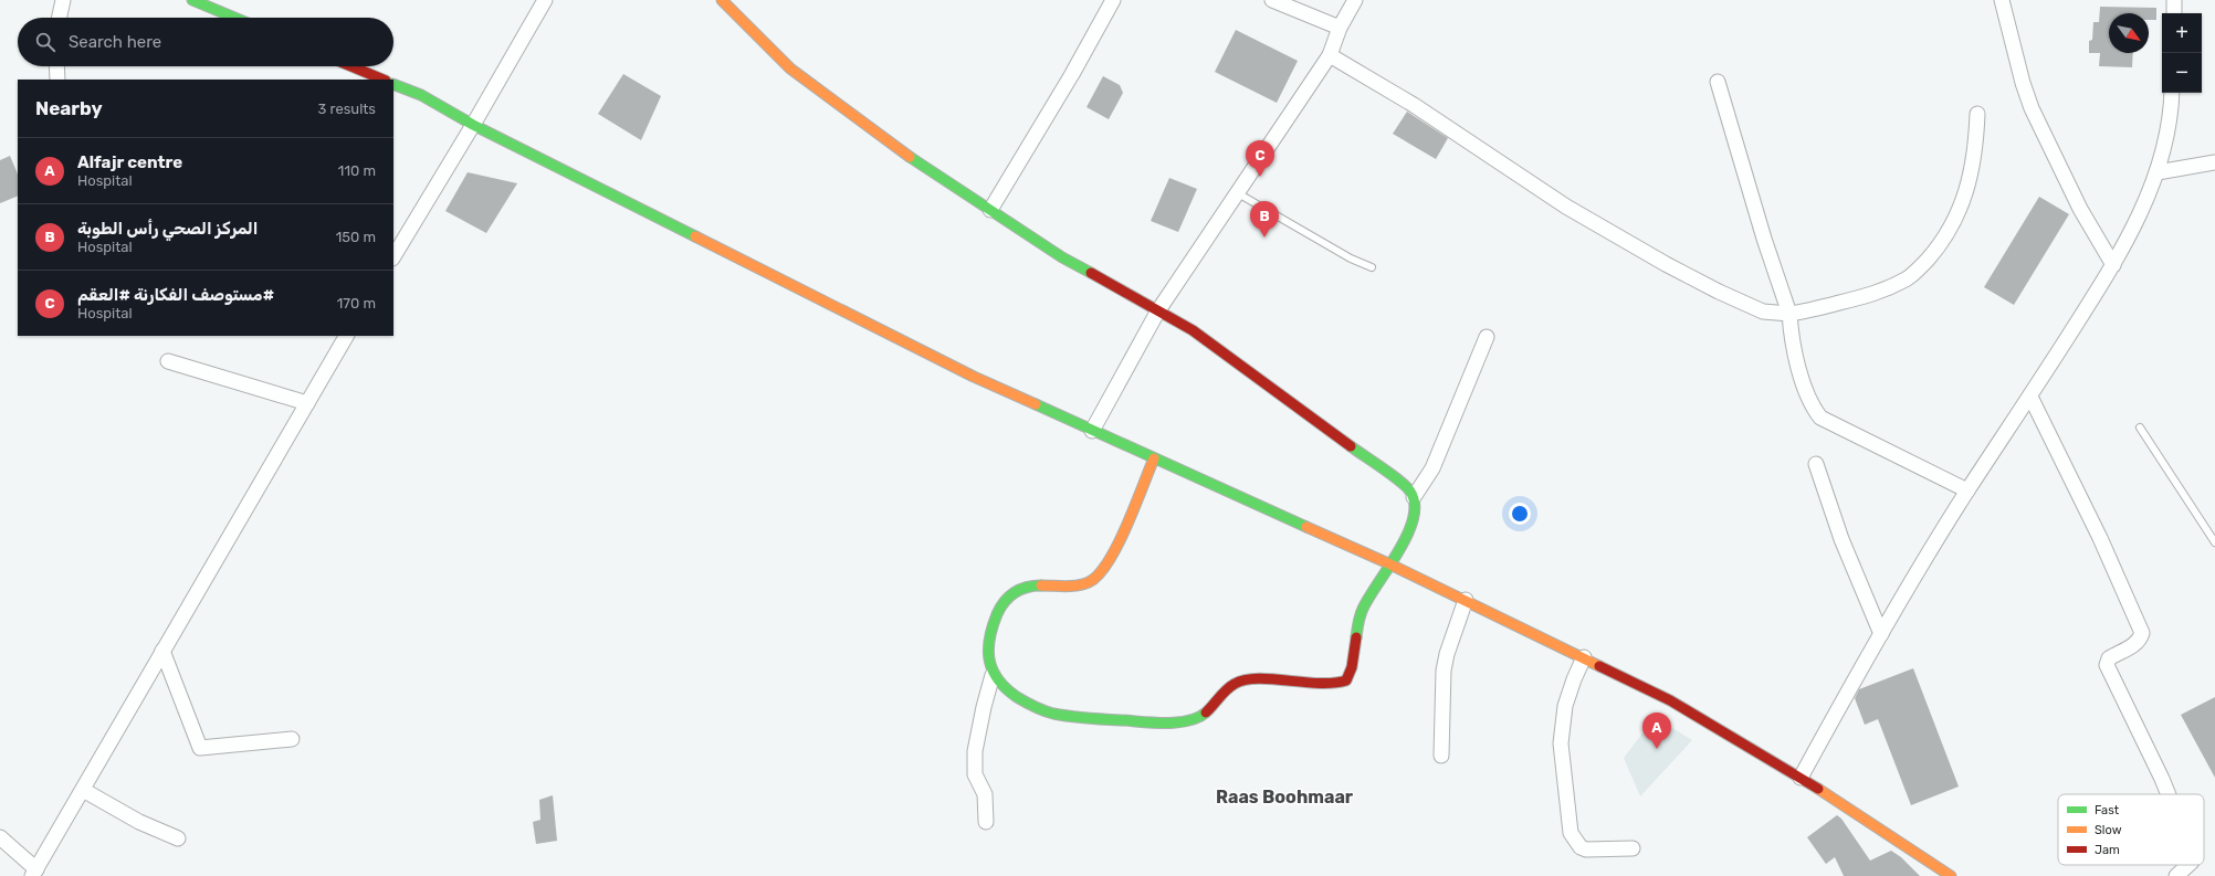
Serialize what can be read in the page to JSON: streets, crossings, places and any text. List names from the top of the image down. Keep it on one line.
{"districts":["Raas Boohmaar"],"legend":["Fast","Slow","Jam"],"north":"bottom right","page":{"map_buttons":["+","−"],"search":"Search here","heading":["Nearby","3 results"],"list":[{"mark":"A","name":"Alfajr centre","note":"Hospital","value":"110 m"},{"mark":"B","name":"المركز الصحي رأس الطوبة","note":"Hospital","value":"150 m"},{"mark":"C","name":"مستوصف الفكارنة #العقم#","note":"Hospital","value":"170 m"}],"pins":["C","B","A"]}}
